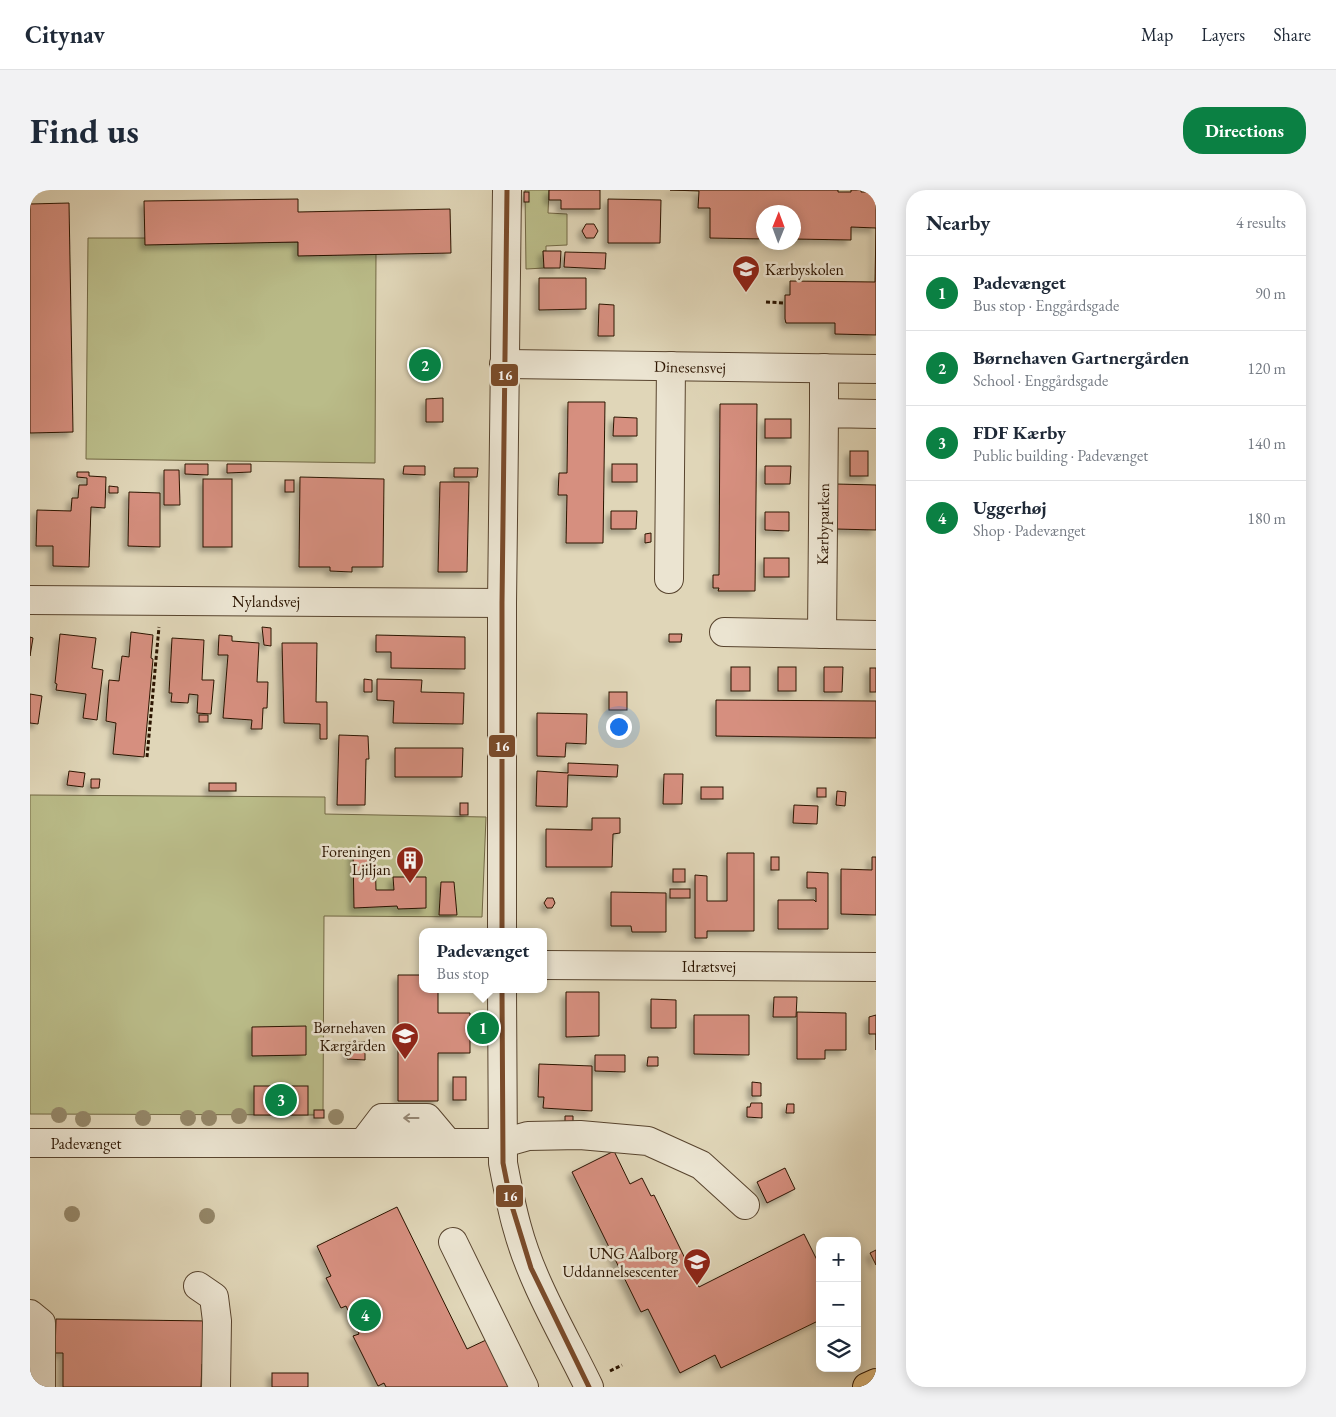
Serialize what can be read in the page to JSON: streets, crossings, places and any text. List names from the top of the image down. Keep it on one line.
{"streets":{"street":["Dinesensvej","Kærbyparken","Nylandsvej","Idrætsvej","Padevænget"]},"crossings":[["Dinesensvej","Kærbyparken"]],"places":{"school or university":["Kærbyskolen","Børnehaven Kærgården","UNG Aalborg Uddannelsescenter"],"building":["Foreningen Ljiljan"]},"lines":["transit line 16"],"north":"top","page":{"header":"Citynav","nav":["Map","Layers","Share"],"buttons":"Directions","title":"Find us","heading":["Nearby","4 results"],"list":[{"mark":"1","name":"Padevænget","note":"Bus stop · Enggårdsgade","value":"90 m"},{"mark":"2","name":"Børnehaven Gartnergården","note":"School · Enggårdsgade","value":"120 m"},{"mark":"3","name":"FDF Kærby","note":"Public building · Padevænget","value":"140 m"},{"mark":"4","name":"Uggerhøj","note":"Shop · Padevænget","value":"180 m"}],"pins":["2","1","3","4"],"popup":["Padevænget","Bus stop"],"map_buttons":["+","−"]}}
